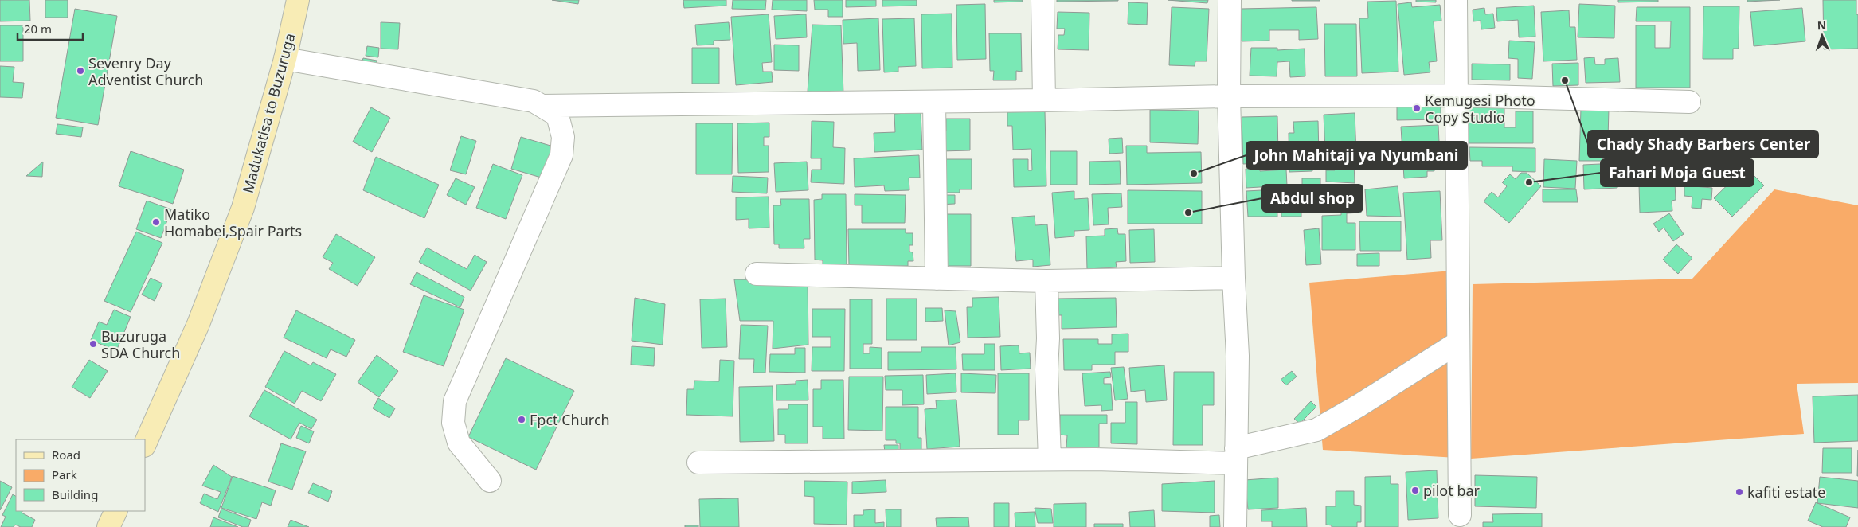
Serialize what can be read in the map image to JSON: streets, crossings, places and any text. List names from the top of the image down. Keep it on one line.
{"streets":{"main road":["Madukatisa to Buzuruga"]},"places":["Sevenry Day Adventist Church","Chady Shady Barbers Center","Kemugesi Photo Copy Studio","John Mahitaji ya Nyumbani","Fahari Moja Guest","Abdul shop","Matiko Homabei,Spair Parts","Buzuruga SDA Church","Fpct Church","pilot bar","kafiti estate"],"legend":["Road","Park","Building"],"scale_bar":"20 m","north":"top"}
